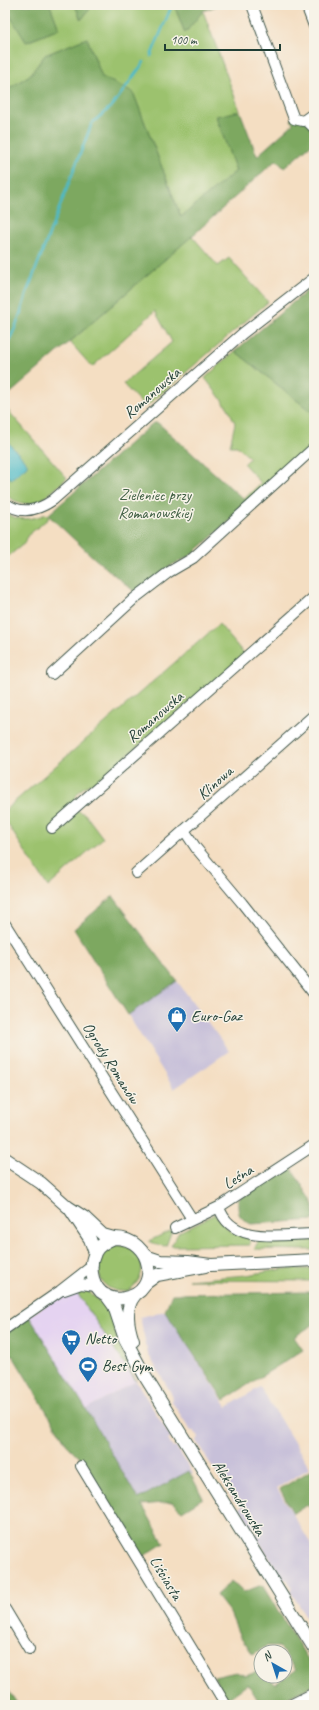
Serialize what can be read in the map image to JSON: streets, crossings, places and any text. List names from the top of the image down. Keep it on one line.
{"streets":{"main road":["Aleksandrowska"],"street":["Romanowska","Klinowa","Ogrody Romanów","Leśna","Liściasta"]},"crossings":[["Ogrody Romanów","Leśna"]],"parks":["Zieleniec przy Romanowskiej"],"places":{"shop":["Euro-Gaz"],"supermarket":["Netto"],"sports":["Best Gym"]},"scale_bar":"100 m","north":"top left"}
